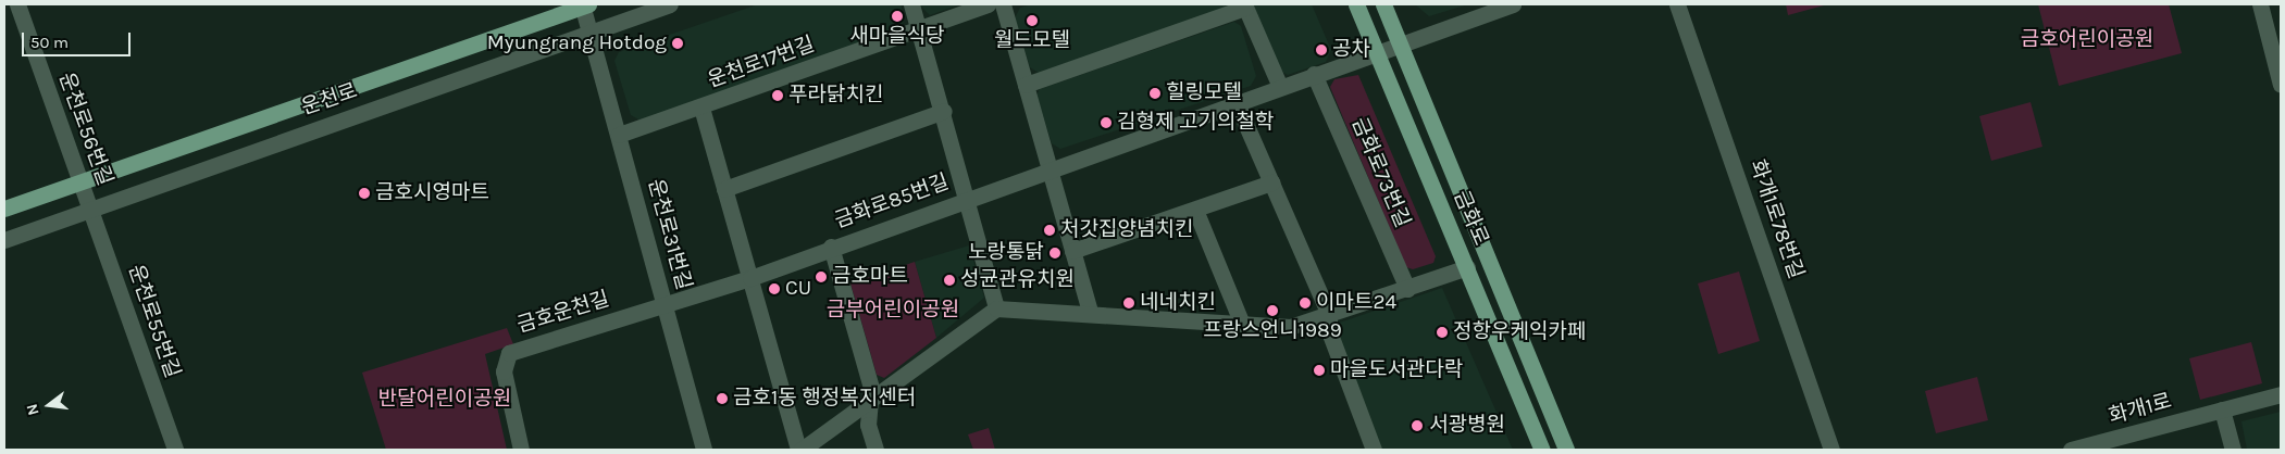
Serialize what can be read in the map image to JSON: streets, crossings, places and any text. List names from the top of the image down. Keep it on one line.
{"streets":{"main road":["운천로","금화로"],"street":["운천로17번길","운천로56번길","금화로73번길","금화로85번길","화개1로78번길","운천로31번길","금호운천길","운천로55번길","화개1로"]},"crossings":[["운천로17번길","운천로31번길"],["운천로","운천로56번길"],["운천로","운천로31번길"],["운천로","운천로55번길"],["운천로56번길","운천로55번길"],["금화로73번길","금화로85번길"],["금화로85번길","금화로"],["금화로85번길","운천로31번길"],["금화로85번길","금호운천길"],["운천로31번길","금호운천길"]],"parks":["금호어린이공원","금부어린이공원","반달어린이공원"],"places":["새마을식당","월드모텔","Myungrang Hotdog","공차","힐링모텔","푸라닭치킨","김형제 고기의철학","금호시영마트","처갓집양념치킨","노랑통닭","금호마트","성균관유치원","CU","네네치킨","이마트24","프랑스언니1989","정항우케익카페","마을도서관다락","금호1동 행정복지센터","서광병원"],"scale_bar":"50 m","north":"left"}
